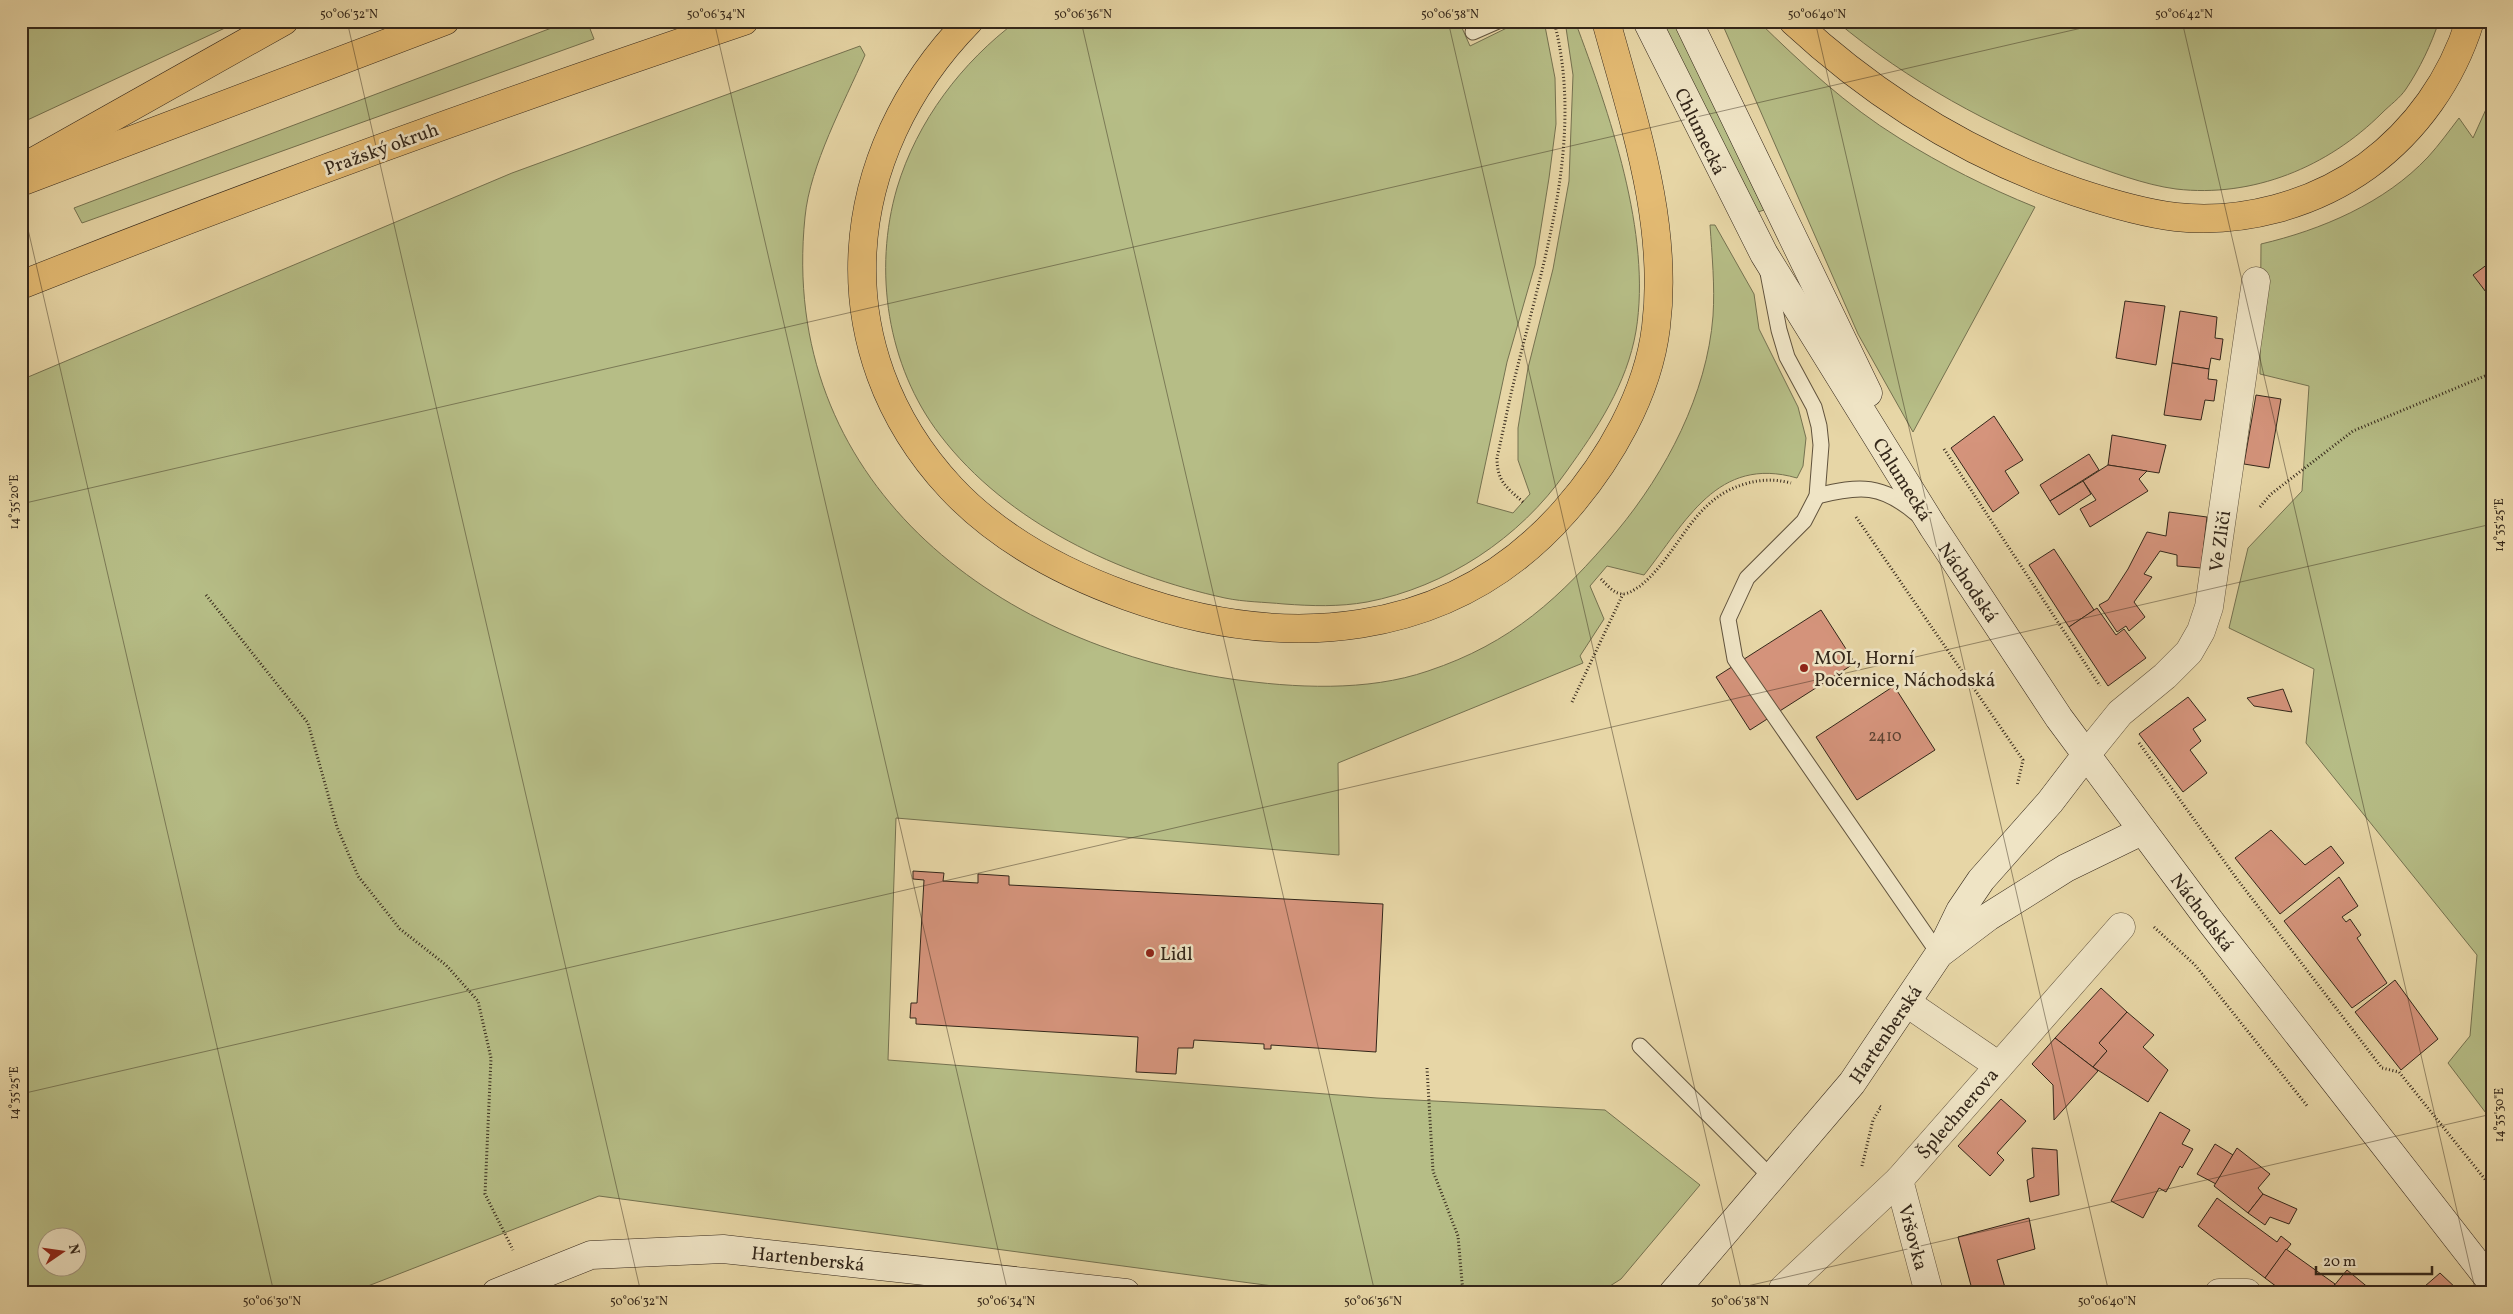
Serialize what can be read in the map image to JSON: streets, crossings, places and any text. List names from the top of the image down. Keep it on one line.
{"streets":{"highway":["Pražský okruh"],"street":["Chlumecká","Ve Zliči","Náchodská","Hartenberská","Šplechnerova","Vršovka"]},"crossings":[["Chlumecká","Náchodská"],["Ve Zliči","Náchodská"],["Ve Zliči","Hartenberská"],["Náchodská","Hartenberská"],["Šplechnerova","Vršovka"]],"places":["MOL, Horní Počernice, Náchodská","Lidl"],"house_numbers":["2410"],"scale_bar":"20 m","north":"right","coordinates":["50°06'32\"N","50°06'34\"N","50°06'36\"N","50°06'38\"N","50°06'40\"N","50°06'42\"N","14°35'20\"E","14°35'25\"E","14°35'30\"E","50°06'30\"N"]}
